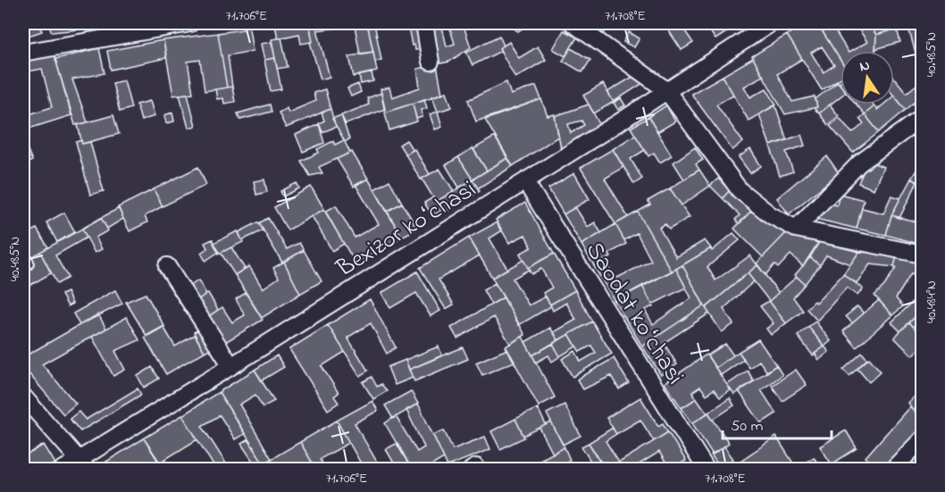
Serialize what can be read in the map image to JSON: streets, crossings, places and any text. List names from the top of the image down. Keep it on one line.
{"streets":{"street":["Bexizor koʻchasi","Saodat koʻchasi"]},"crossings":[["Bexizor koʻchasi","Saodat koʻchasi"]],"scale_bar":"50 m","north":"top","coordinates":["71.706°E","71.708°E","40.485°N","40.484°N"]}
